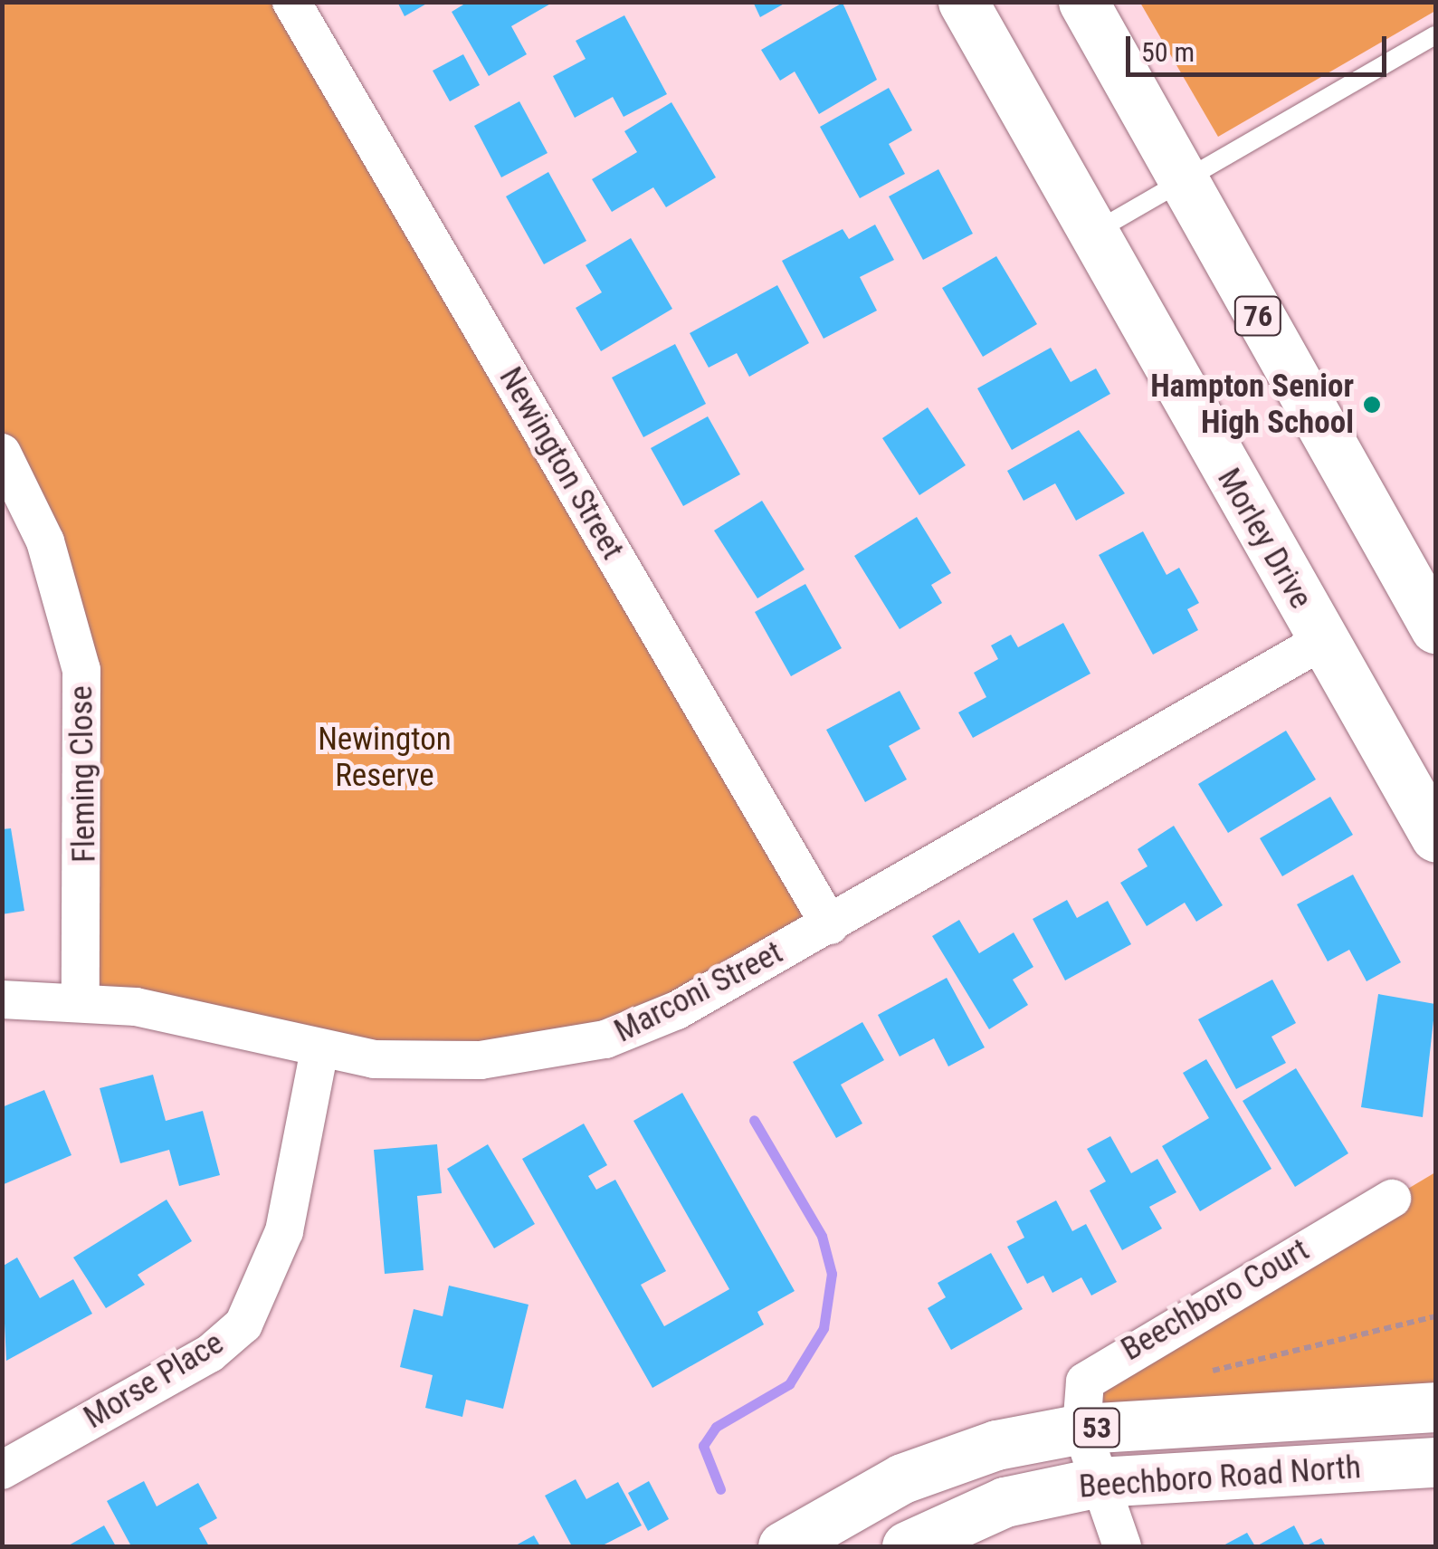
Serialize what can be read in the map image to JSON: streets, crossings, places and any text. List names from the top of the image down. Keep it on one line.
{"streets":{"main road":["76","Morley Drive","53","Beechboro Road North"],"street":["Newington Street","Fleming Close","Marconi Street","Beechboro Court","Morse Place"]},"crossings":[["Newington Street","Marconi Street"],["Morley Drive","Marconi Street"],["Fleming Close","Marconi Street"],["Marconi Street","Morse Place"],["Beechboro Court","Beechboro Road North"]],"parks":["Newington Reserve"],"places":["Hampton Senior High School"],"scale_bar":"50 m"}
